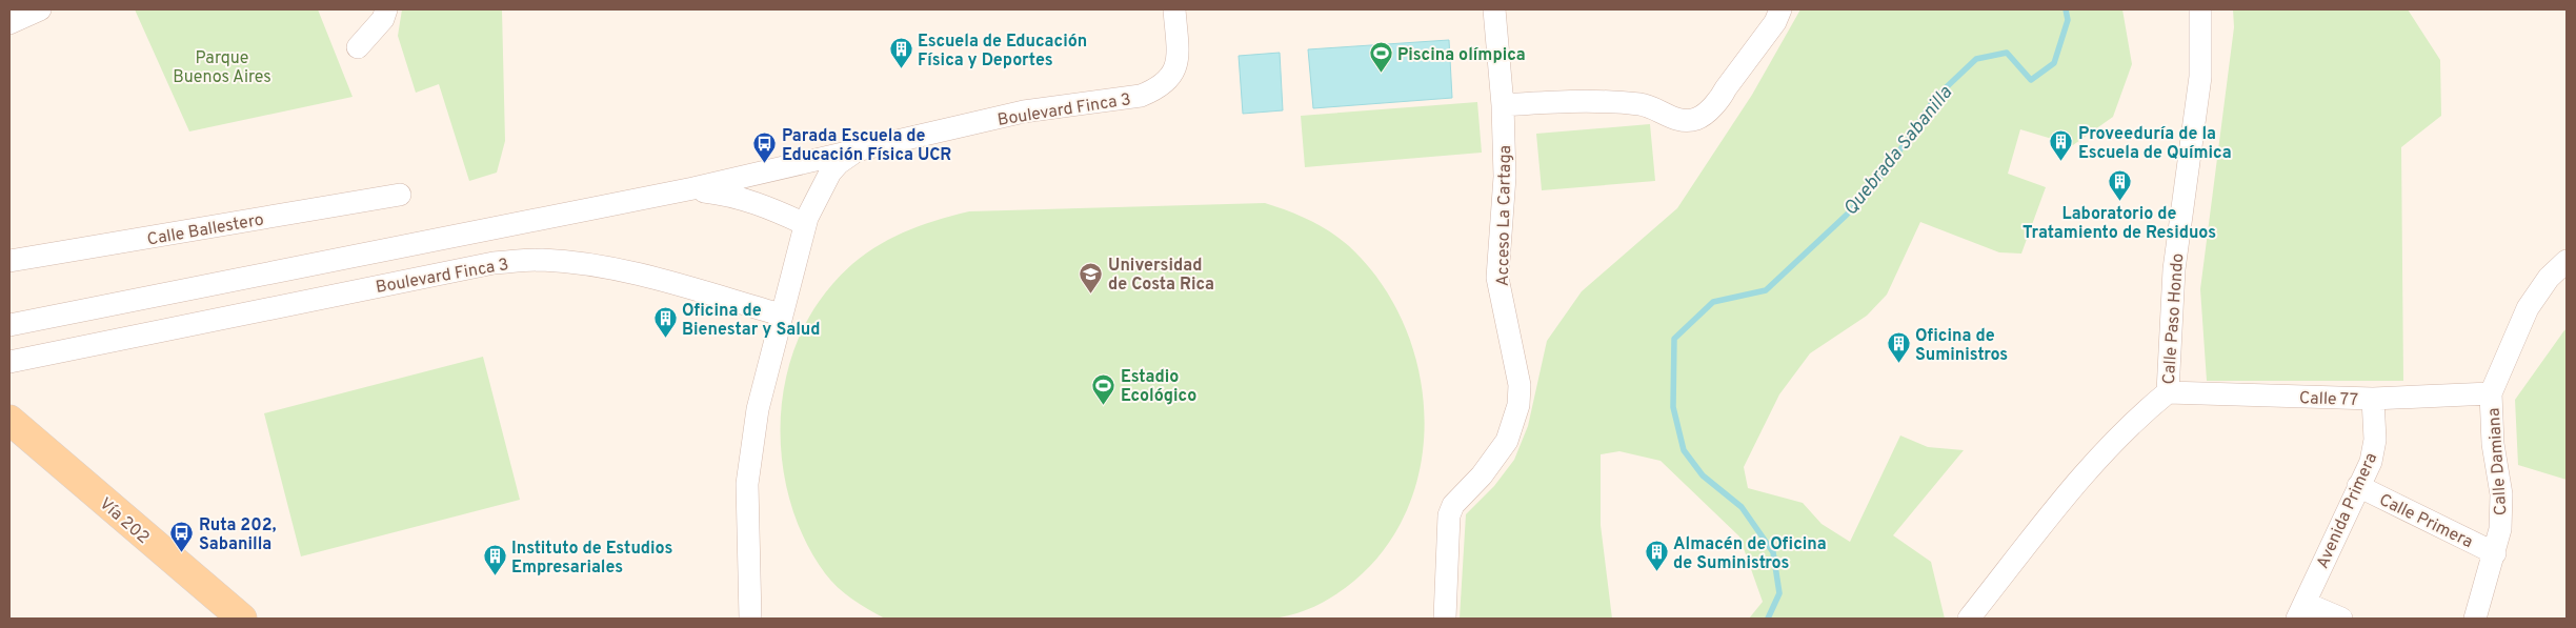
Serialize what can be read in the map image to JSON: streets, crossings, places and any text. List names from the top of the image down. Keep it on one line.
{"streets":{"main road":["Vía 202"],"street":["Boulevard Finca 3","Acceso La Cartaga","Calle Ballestero","Calle Paso Hondo","Calle 77","Calle Damiana","Avenida Primera","Calle Primera"]},"crossings":[["Calle Paso Hondo","Calle 77"],["Calle 77","Calle Damiana"],["Calle 77","Avenida Primera"],["Calle Damiana","Calle Primera"],["Avenida Primera","Calle Primera"]],"water":["Quebrada Sabanilla"],"parks":["Parque Buenos Aires"],"places":{"building":["Escuela de Educación Física y Deportes","Proveeduría de la Escuela de Química","Laboratorio de Tratamiento de Residuos","Oficina de Bienestar y Salud","Oficina de Suministros","Almacén de Oficina de Suministros","Instituto de Estudios Empresariales"],"sports":["Piscina olímpica","Estadio Ecológico"],"bus stop":["Parada Escuela de Educación Física UCR","Ruta 202, Sabanilla"],"school or university":["Universidad de Costa Rica"]}}
